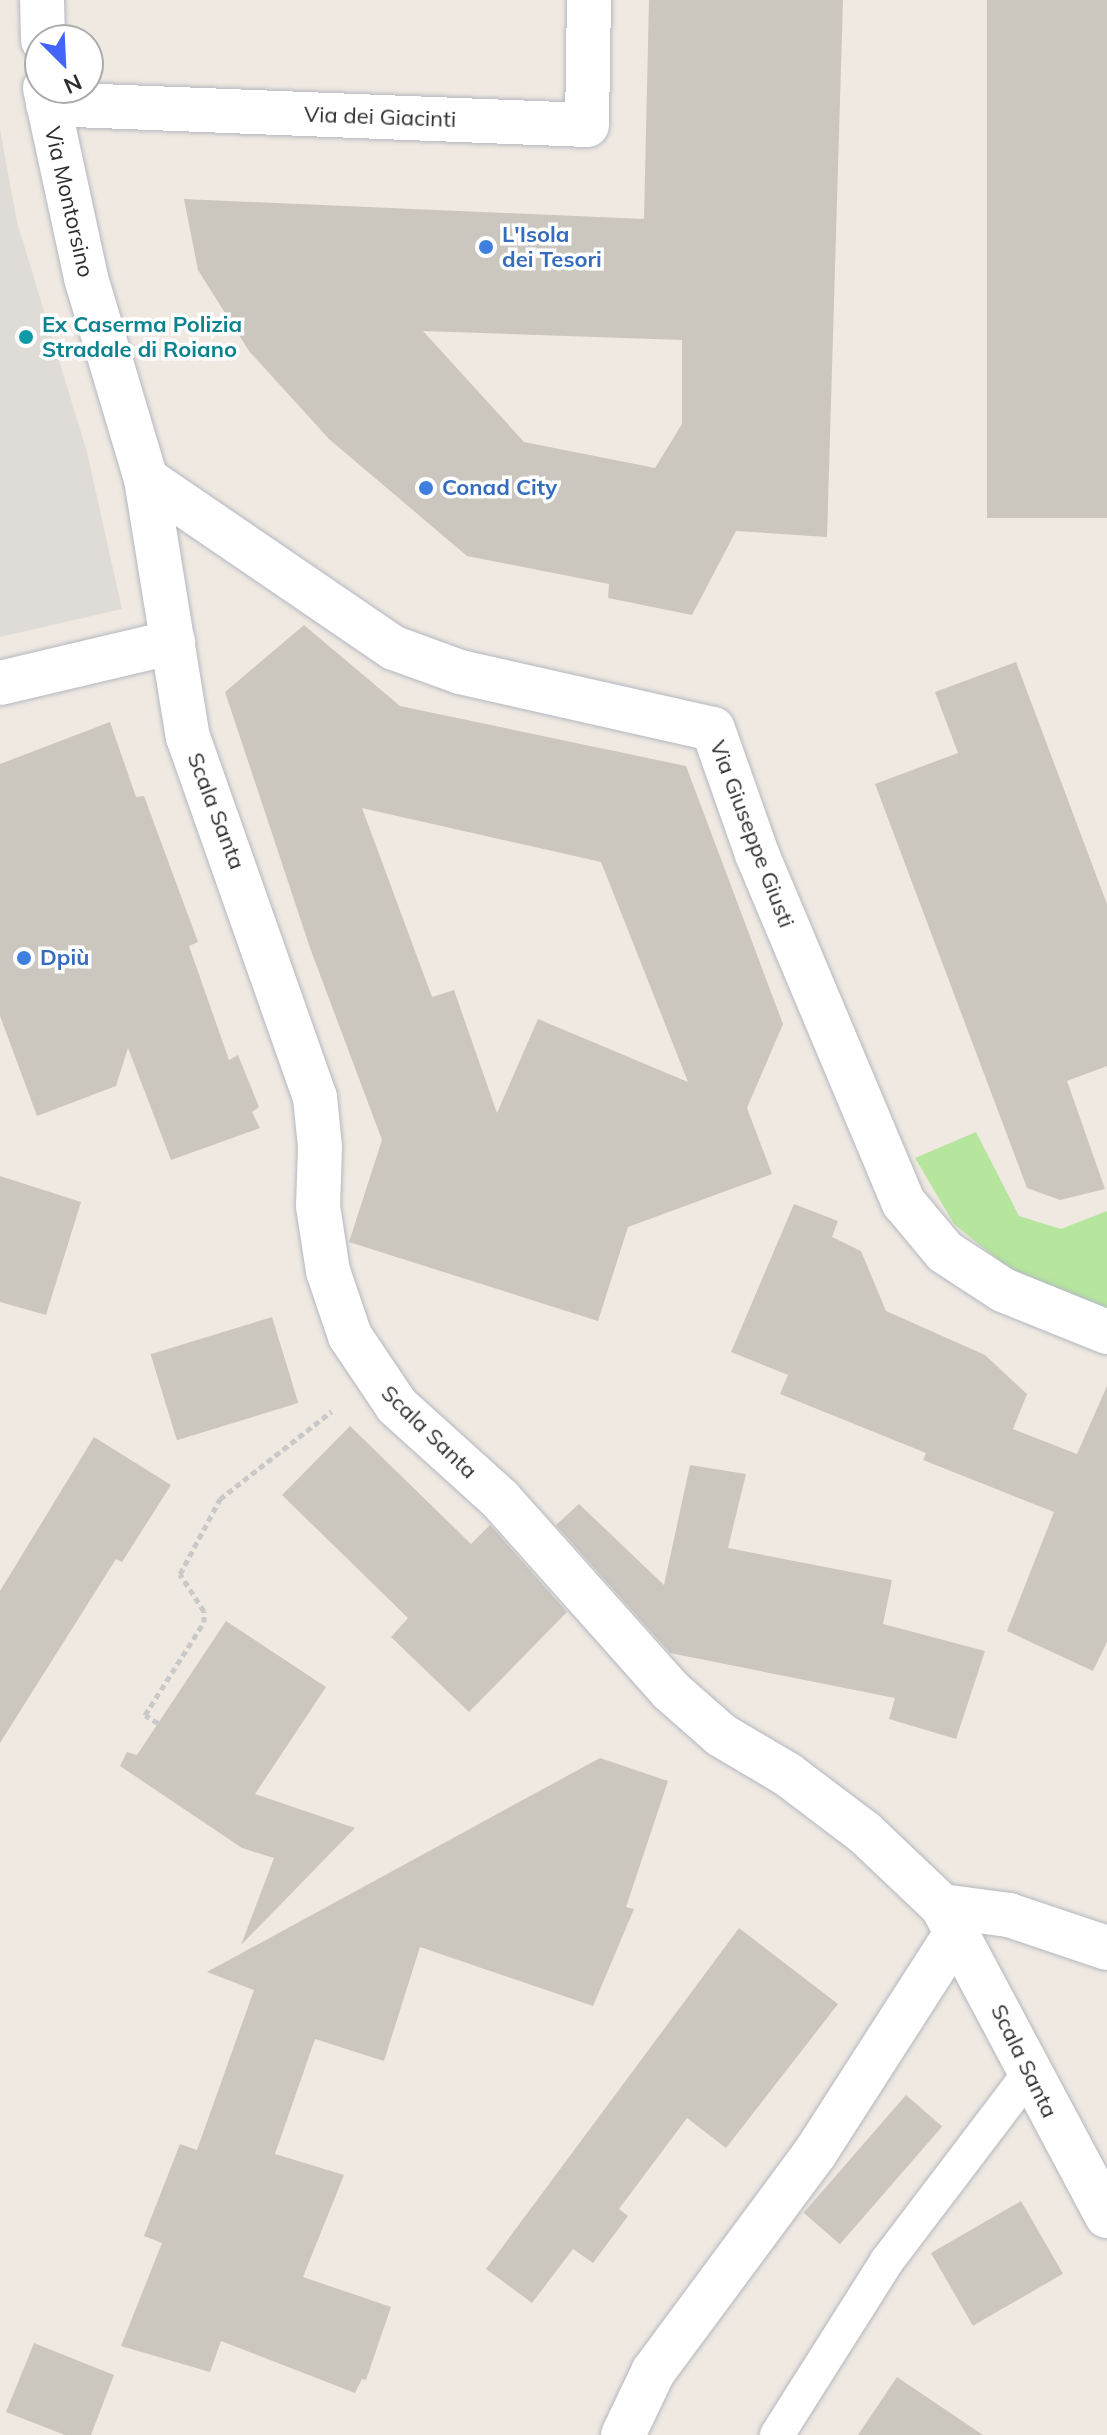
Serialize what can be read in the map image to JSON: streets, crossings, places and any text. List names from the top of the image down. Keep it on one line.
{"streets":{"street":["Via dei Giacinti","Via Montorsino","Scala Santa","Via Giuseppe Giusti"]},"crossings":[["Via Montorsino","Scala Santa"],["Via Montorsino","Via Giuseppe Giusti"]],"places":["L'Isola dei Tesori","Ex Caserma Polizia Stradale di Roiano","Conad City","Dpiù"],"north":"bottom right"}
